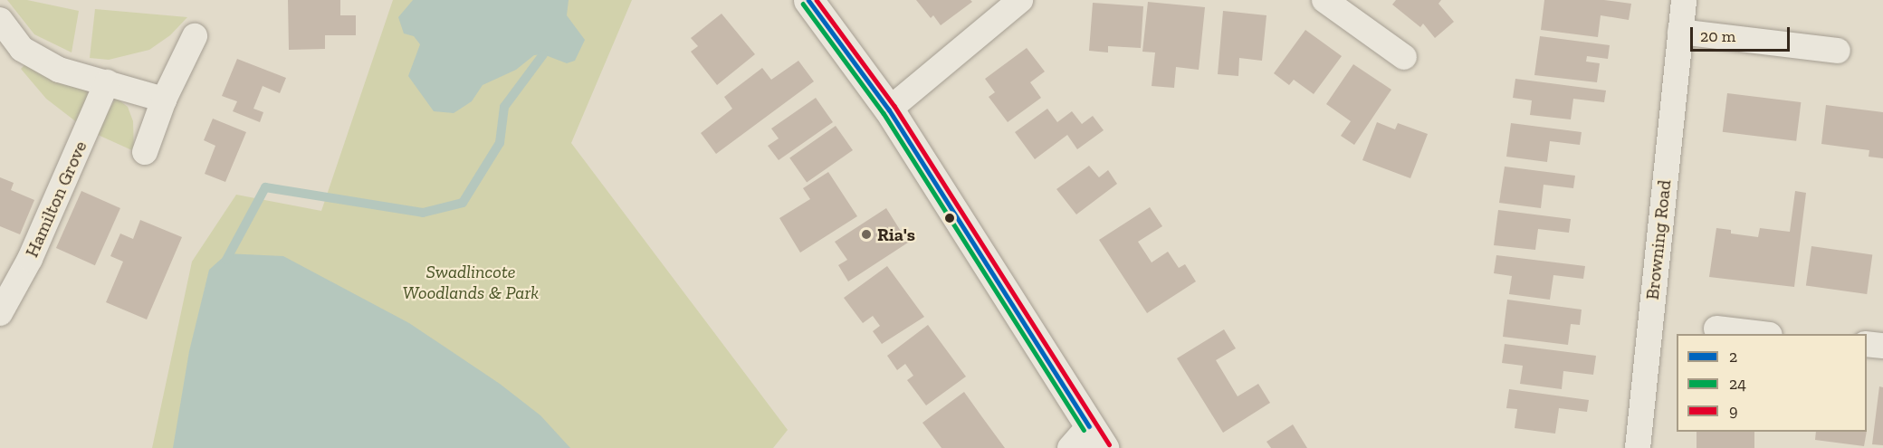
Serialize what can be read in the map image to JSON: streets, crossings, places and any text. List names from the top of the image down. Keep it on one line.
{"streets":{"street":["Hamilton Grove","Browning Road"]},"parks":["Swadlincote Woodlands & Park"],"places":["Ria's"],"lines":["transit line 2","transit line 9","transit line 24"],"legend":["2","24","9"],"scale_bar":"20 m"}
